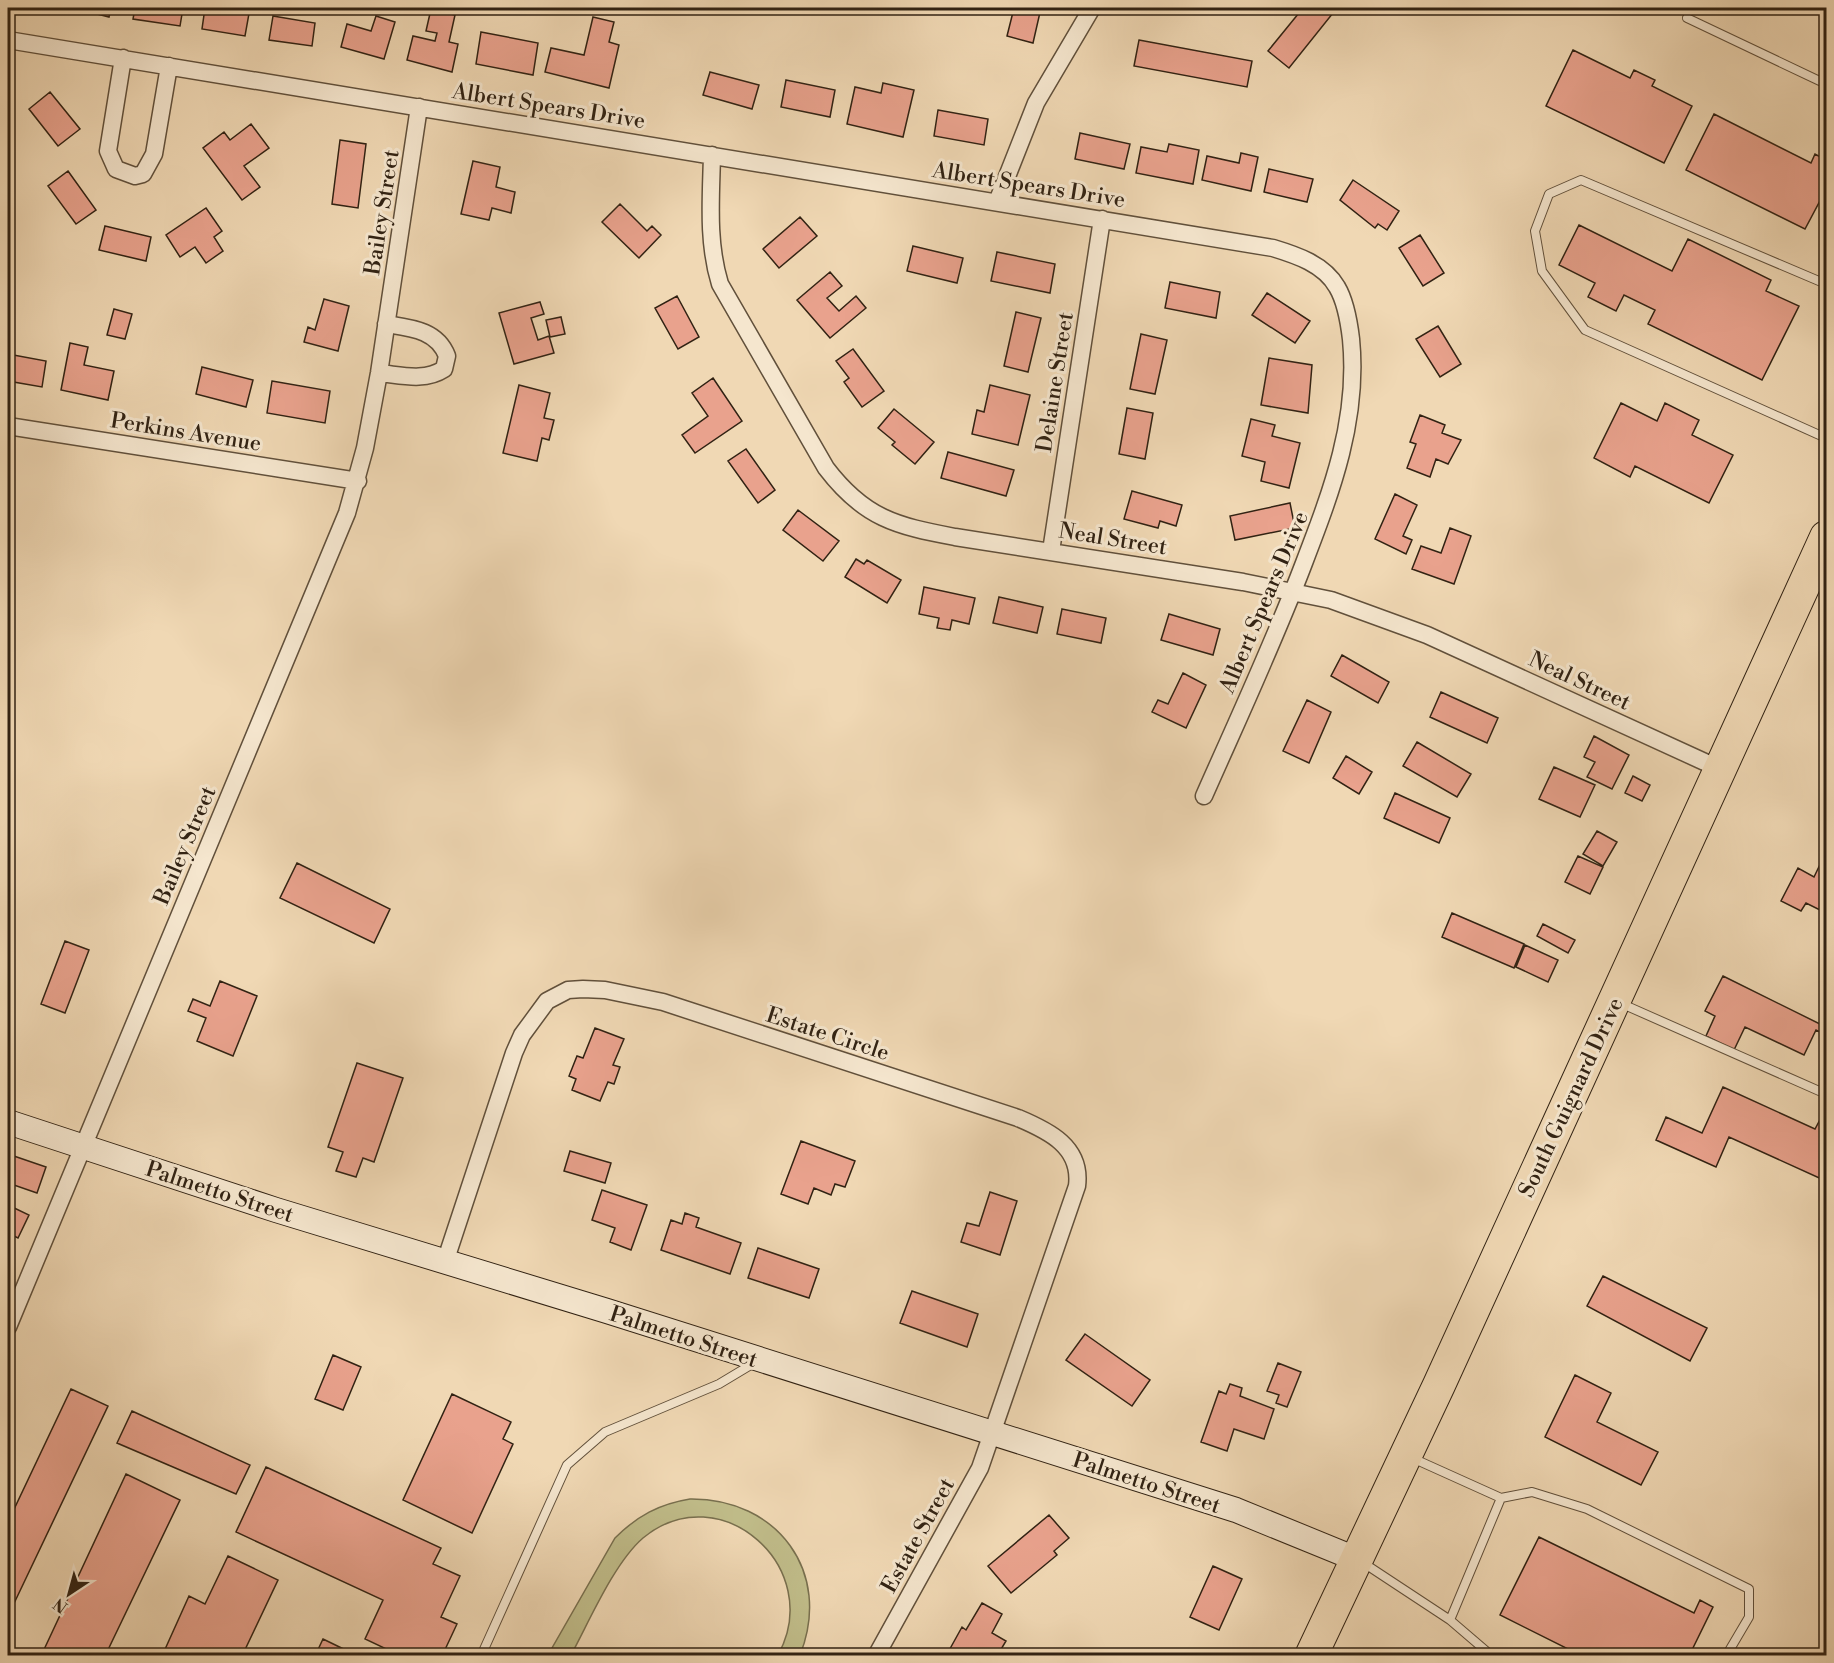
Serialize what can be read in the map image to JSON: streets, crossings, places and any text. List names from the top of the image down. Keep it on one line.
{"streets":{"highway":["South Guignard Drive"],"street":["Albert Spears Drive","Bailey Street","Delaine Street","Perkins Avenue","Neal Street","Estate Circle","Palmetto Street","Estate Street"]},"crossings":[["Albert Spears Drive","Bailey Street"],["Albert Spears Drive","Delaine Street"],["Albert Spears Drive","Neal Street"],["Bailey Street","Perkins Avenue"],["Bailey Street","Palmetto Street"],["Delaine Street","Neal Street"],["Neal Street","South Guignard Drive"],["Estate Circle","Palmetto Street"],["Estate Circle","Estate Street"],["South Guignard Drive","Palmetto Street"],["Palmetto Street","Estate Street"]],"north":"bottom left"}
